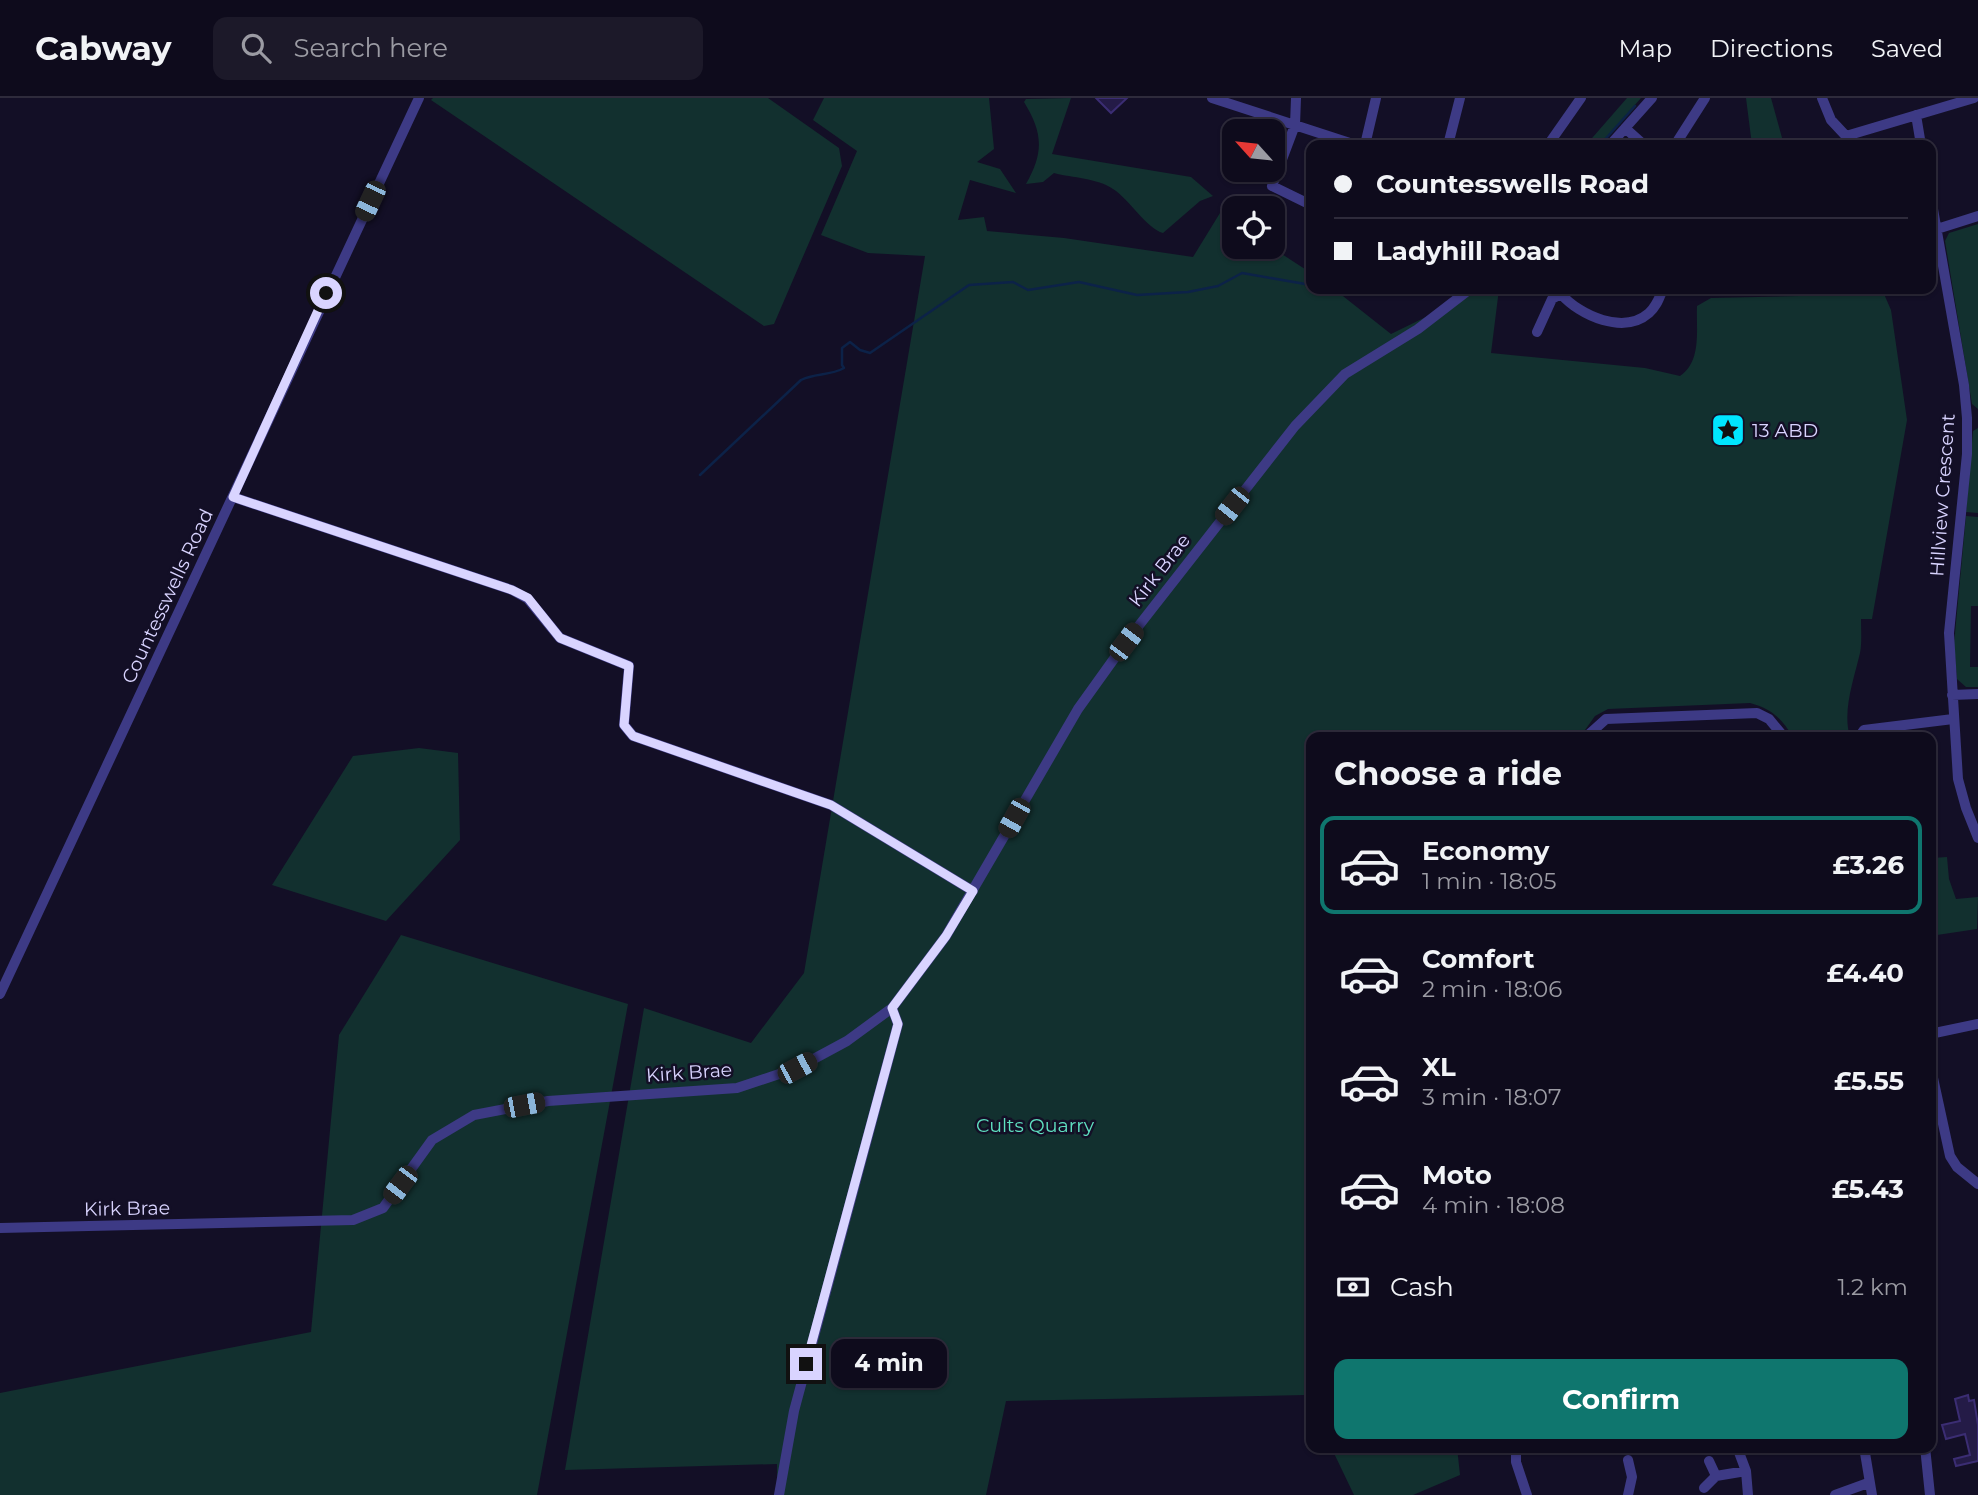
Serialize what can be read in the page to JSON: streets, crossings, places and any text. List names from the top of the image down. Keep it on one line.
{"streets":{"street":["Hillview Crescent","Kirk Brae","Countesswells Road"]},"parks":["Cults Quarry"],"places":{"place":["13 ABD"]},"north":"top left","page":{"header":"Cabway","search":"Search here","nav":["Map","Directions","Saved"],"banner":["Countesswells Road","Ladyhill Road"],"heading":"Choose a ride","list":[{"name":"Economy","note":"1 min · 18:05","value":"£3.26"},{"name":"Comfort","note":"2 min · 18:06","value":"£4.40"},{"name":"XL","note":"3 min · 18:07","value":"£5.55"},{"name":"Moto","note":"4 min · 18:08","value":"£5.43"}],"pay":["Cash","1.2 km"],"bubble":"4 min","buttons":"Confirm"}}
